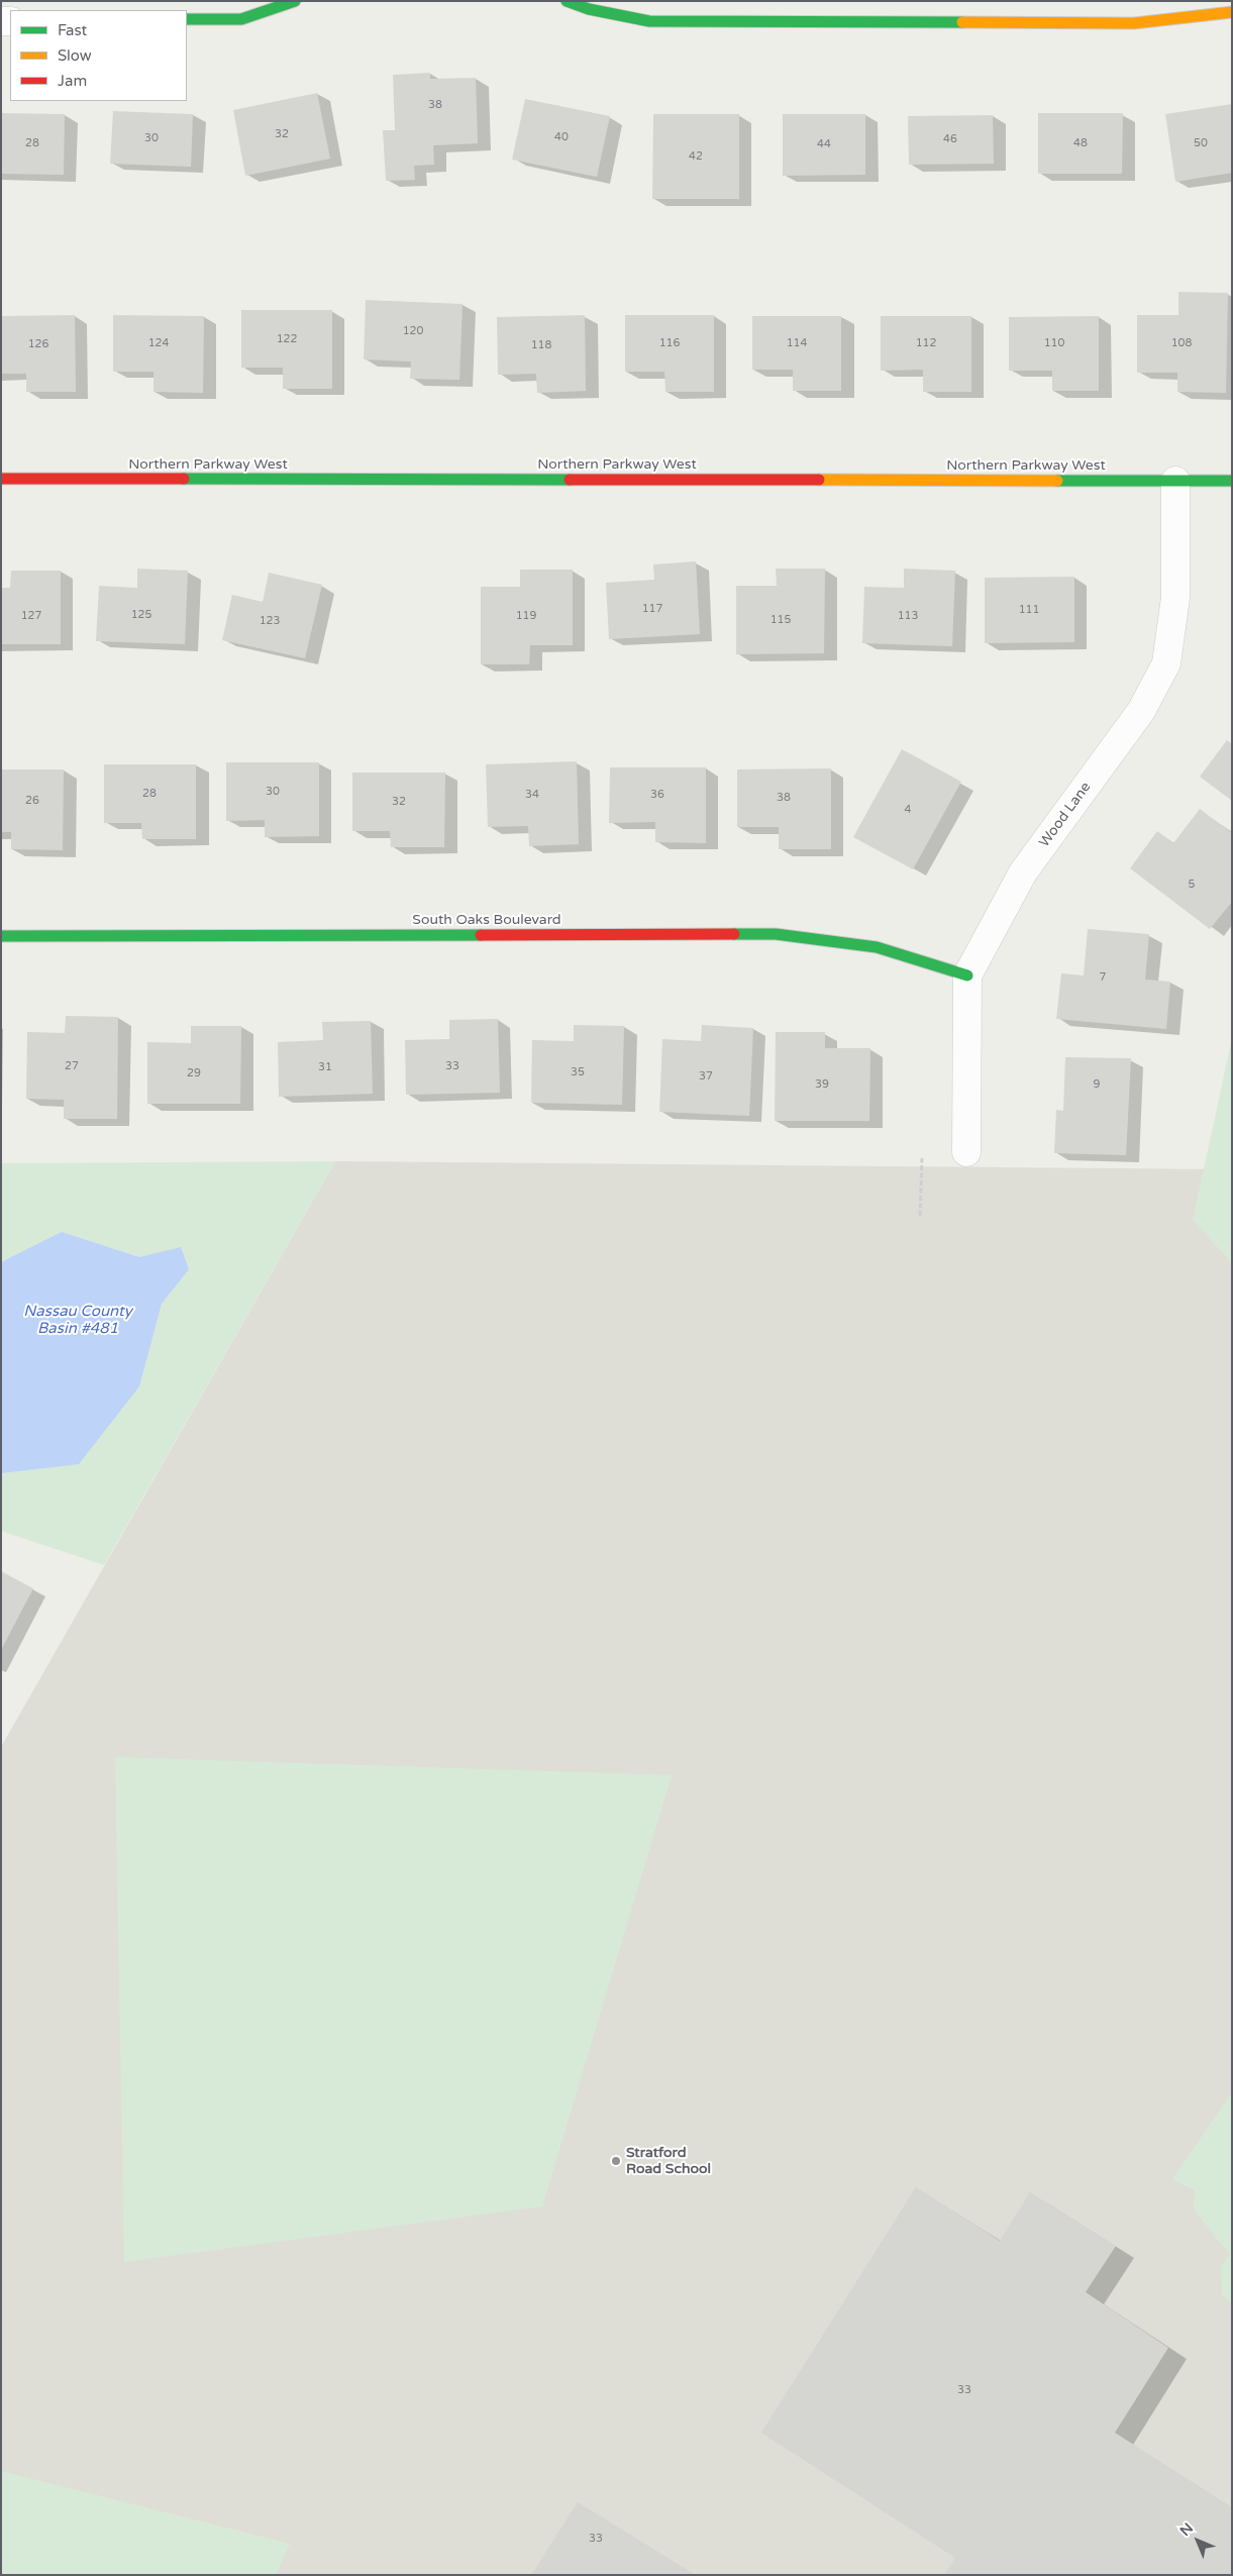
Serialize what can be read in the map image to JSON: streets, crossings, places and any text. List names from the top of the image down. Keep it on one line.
{"streets":{"street":["Northern Parkway West","Wood Lane","South Oaks Boulevard"]},"crossings":[["Northern Parkway West","Wood Lane"],["Wood Lane","South Oaks Boulevard"]],"water":["Nassau County Basin #481"],"places":["Stratford Road School"],"house_numbers":["38","32","40","30","46","28","48","50","44","42","120","122","124","116","114","112","110","108","126","118","117","111","125","127","119","113","115","123","30","28","34","36","38","26","32","4","5","7","27","33","31","35","29","37","39","9","33","33"],"legend":["Fast","Slow","Jam"],"north":"top left"}
